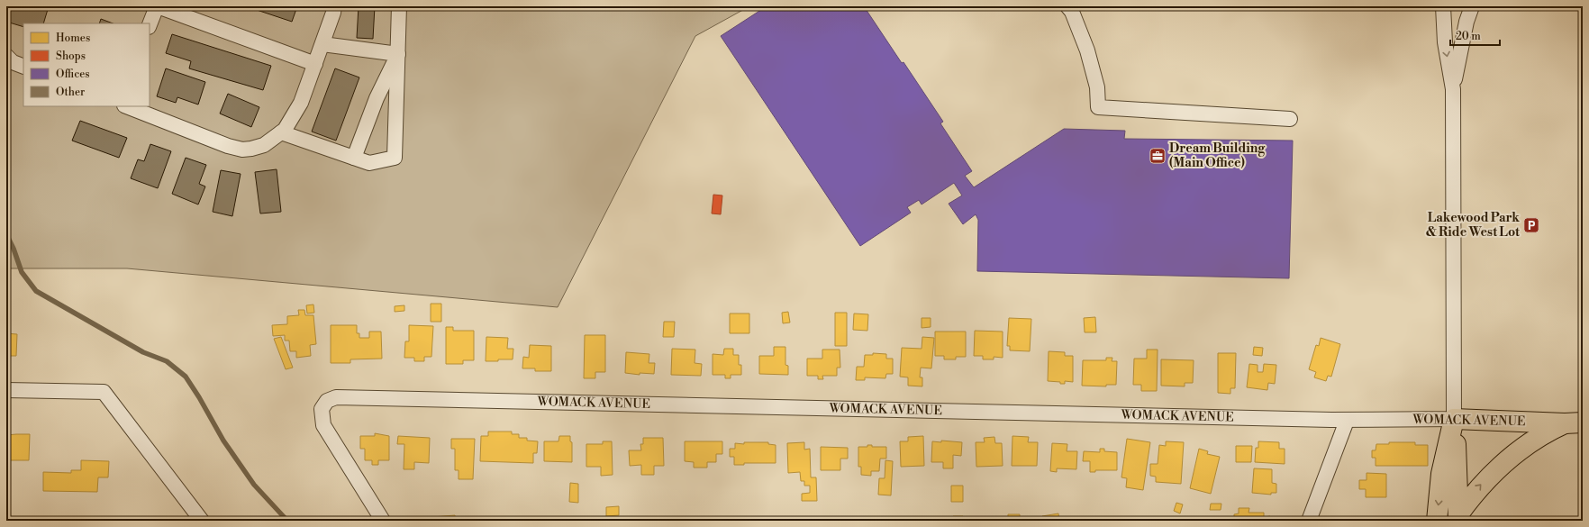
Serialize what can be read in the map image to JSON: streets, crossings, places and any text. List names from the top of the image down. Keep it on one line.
{"streets":{"main road":["WOMACK AVENUE"]},"places":{"office":["Dream Building (Main Office)"],"parking":["Lakewood Park & Ride West Lot"]},"legend":["Homes","Shops","Offices","Other"],"scale_bar":"20 m"}
